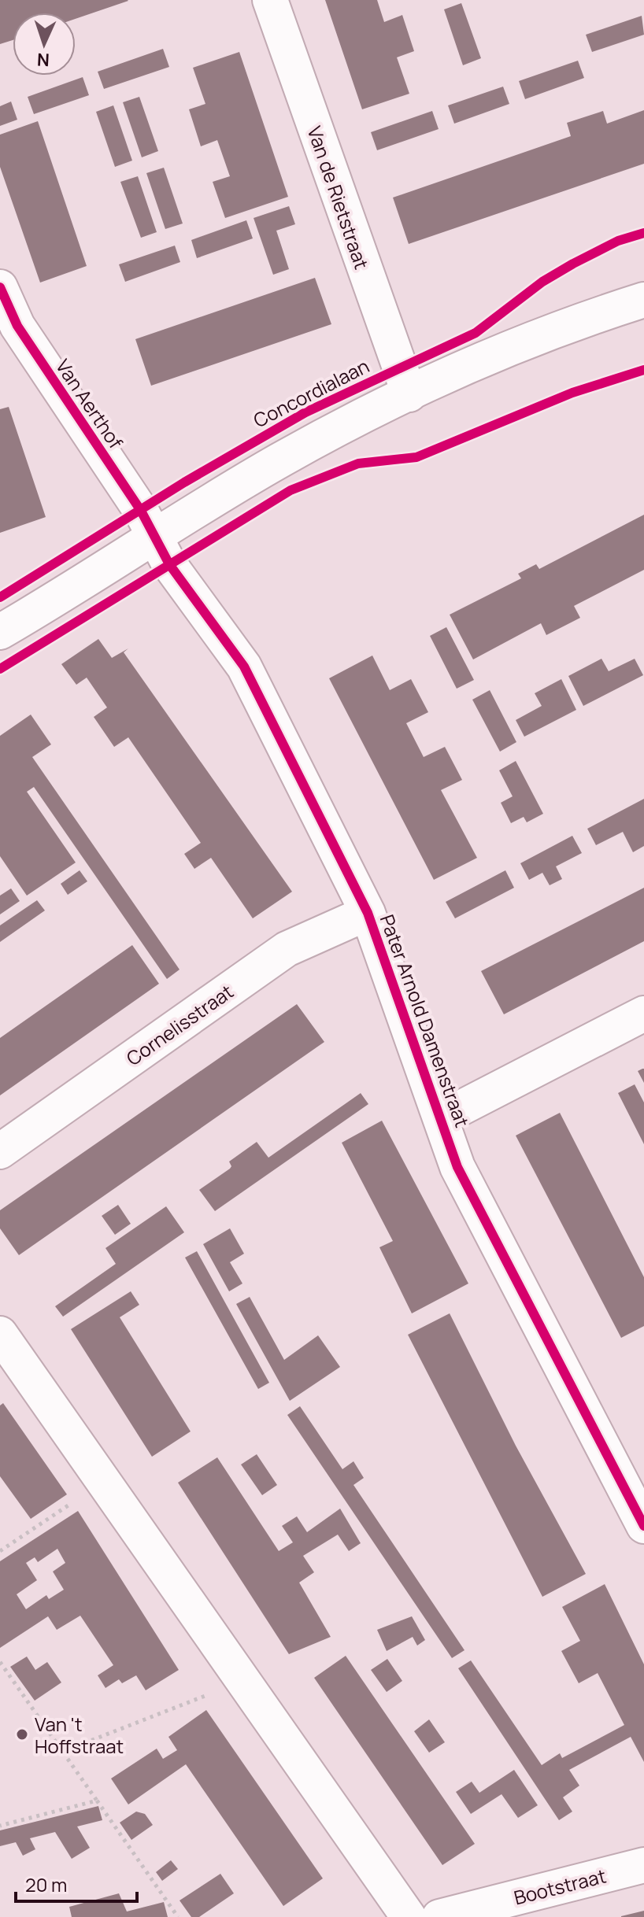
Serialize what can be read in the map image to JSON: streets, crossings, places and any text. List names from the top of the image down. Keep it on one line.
{"streets":{"street":["Van de Rietstraat","Van Aerthof","Pater Arnold Damenstraat","Cornelisstraat","Bootstraat"],"cycle path":["Concordialaan"]},"crossings":[["Van Aerthof","Pater Arnold Damenstraat"],["Pater Arnold Damenstraat","Cornelisstraat"]],"places":["Van 't Hoffstraat"],"scale_bar":"20 m","north":"bottom"}
